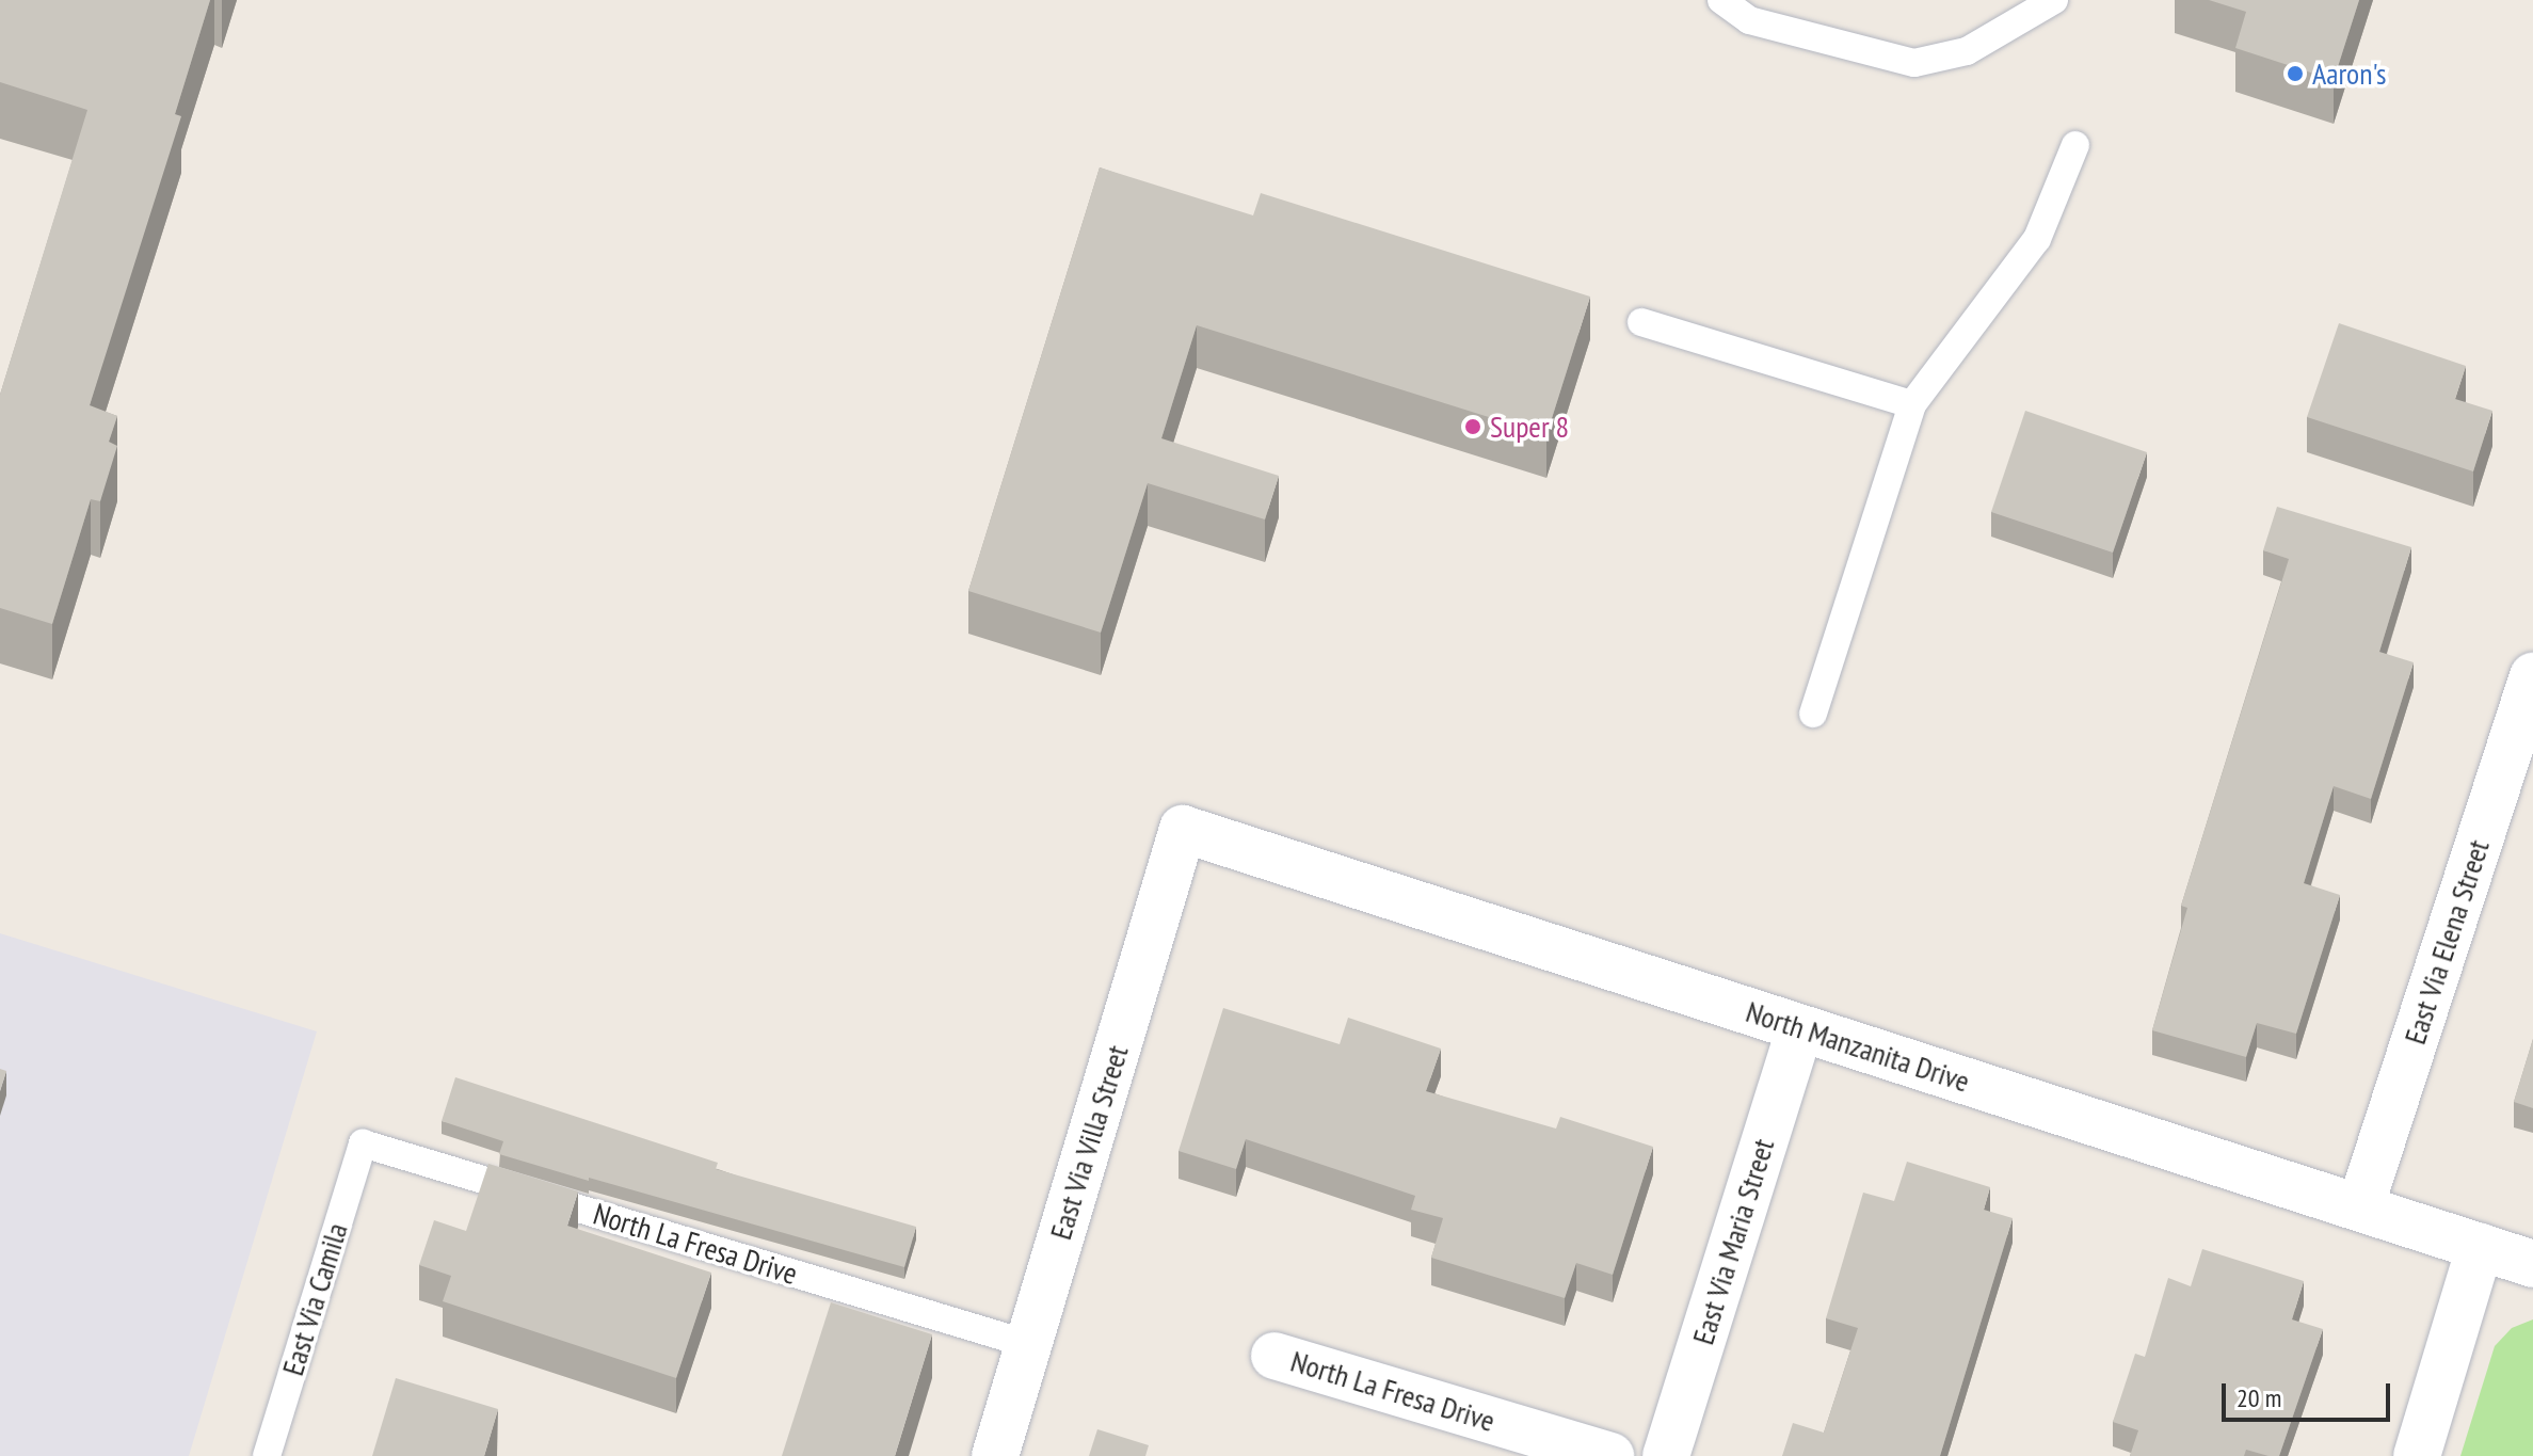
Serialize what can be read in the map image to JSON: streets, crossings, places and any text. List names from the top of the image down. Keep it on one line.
{"streets":{"street":["East Via Elena Street","North Manzanita Drive","East Via Villa Street","East Via Maria Street","North La Fresa Drive"],"lane":["East Via Camila"]},"crossings":[["East Via Elena Street","North Manzanita Drive"],["North Manzanita Drive","East Via Villa Street"],["North Manzanita Drive","East Via Maria Street"],["East Via Villa Street","North La Fresa Drive"],["North La Fresa Drive","East Via Camila"]],"places":["Aaron's","Super 8"],"scale_bar":"20 m"}
